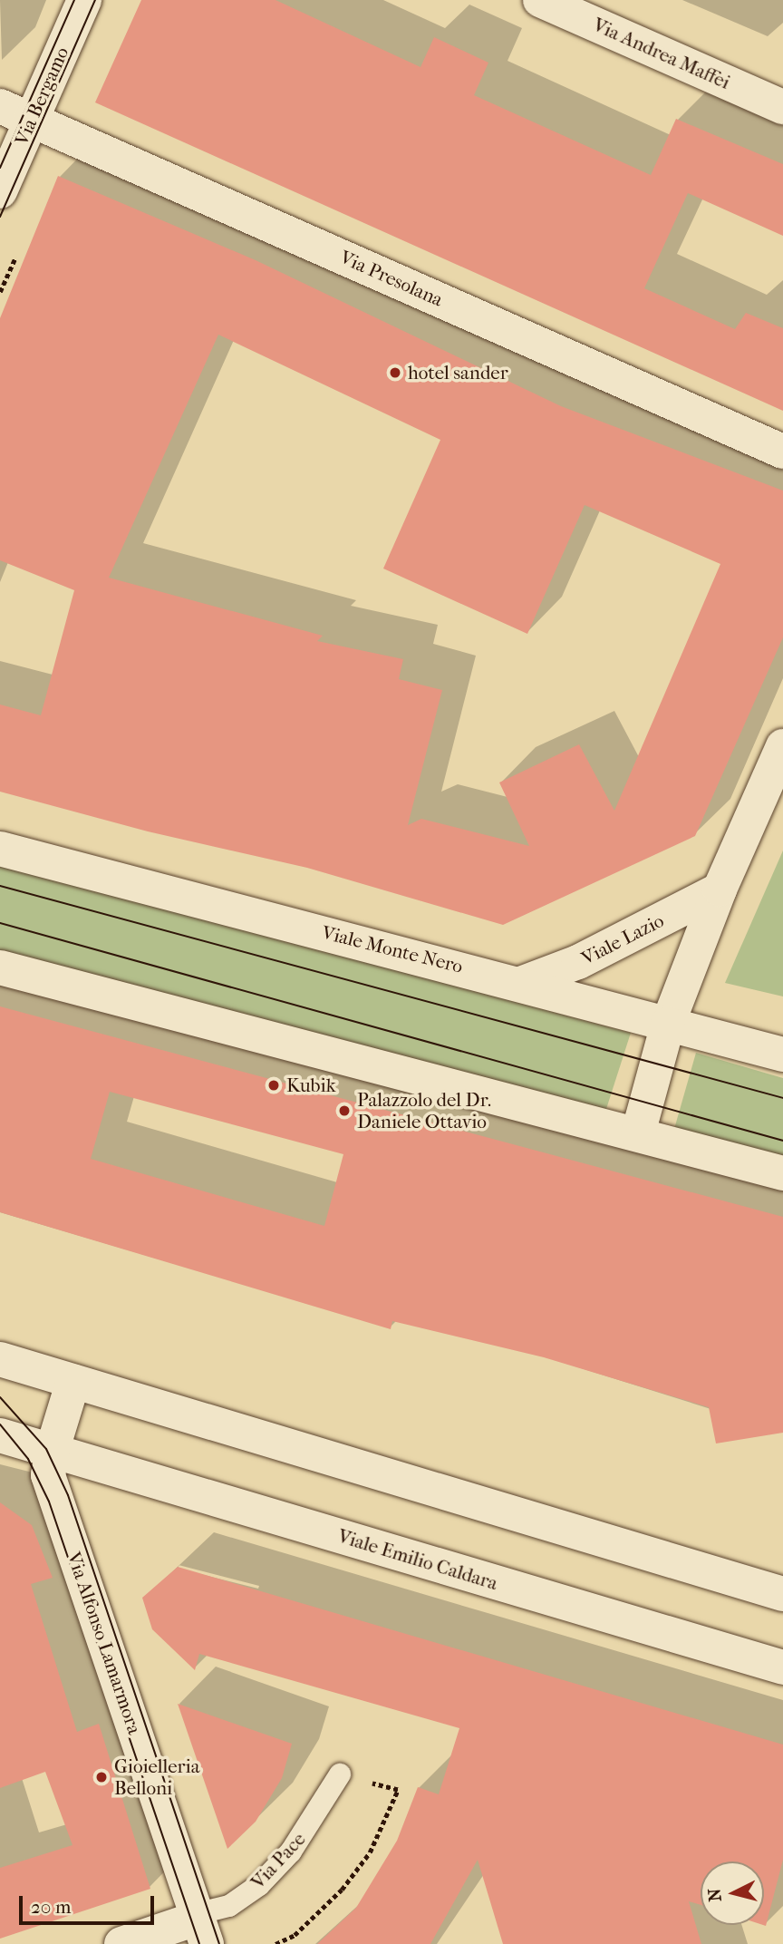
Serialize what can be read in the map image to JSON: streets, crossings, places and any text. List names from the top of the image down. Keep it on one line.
{"streets":{"street":["Via Andrea Maffei","Via Bergamo","Via Presolana","Viale Lazio","Viale Monte Nero","Viale Emilio Caldara","Via Alfonso Lamarmora","Via Pace"]},"crossings":[["Via Bergamo","Via Presolana"],["Viale Lazio","Viale Monte Nero"],["Viale Emilio Caldara","Via Alfonso Lamarmora"],["Via Alfonso Lamarmora","Via Pace"]],"places":["hotel sander","Kubik","Palazzolo del Dr. Daniele Ottavio","Gioielleria Belloni"],"scale_bar":"20 m","north":"left"}
